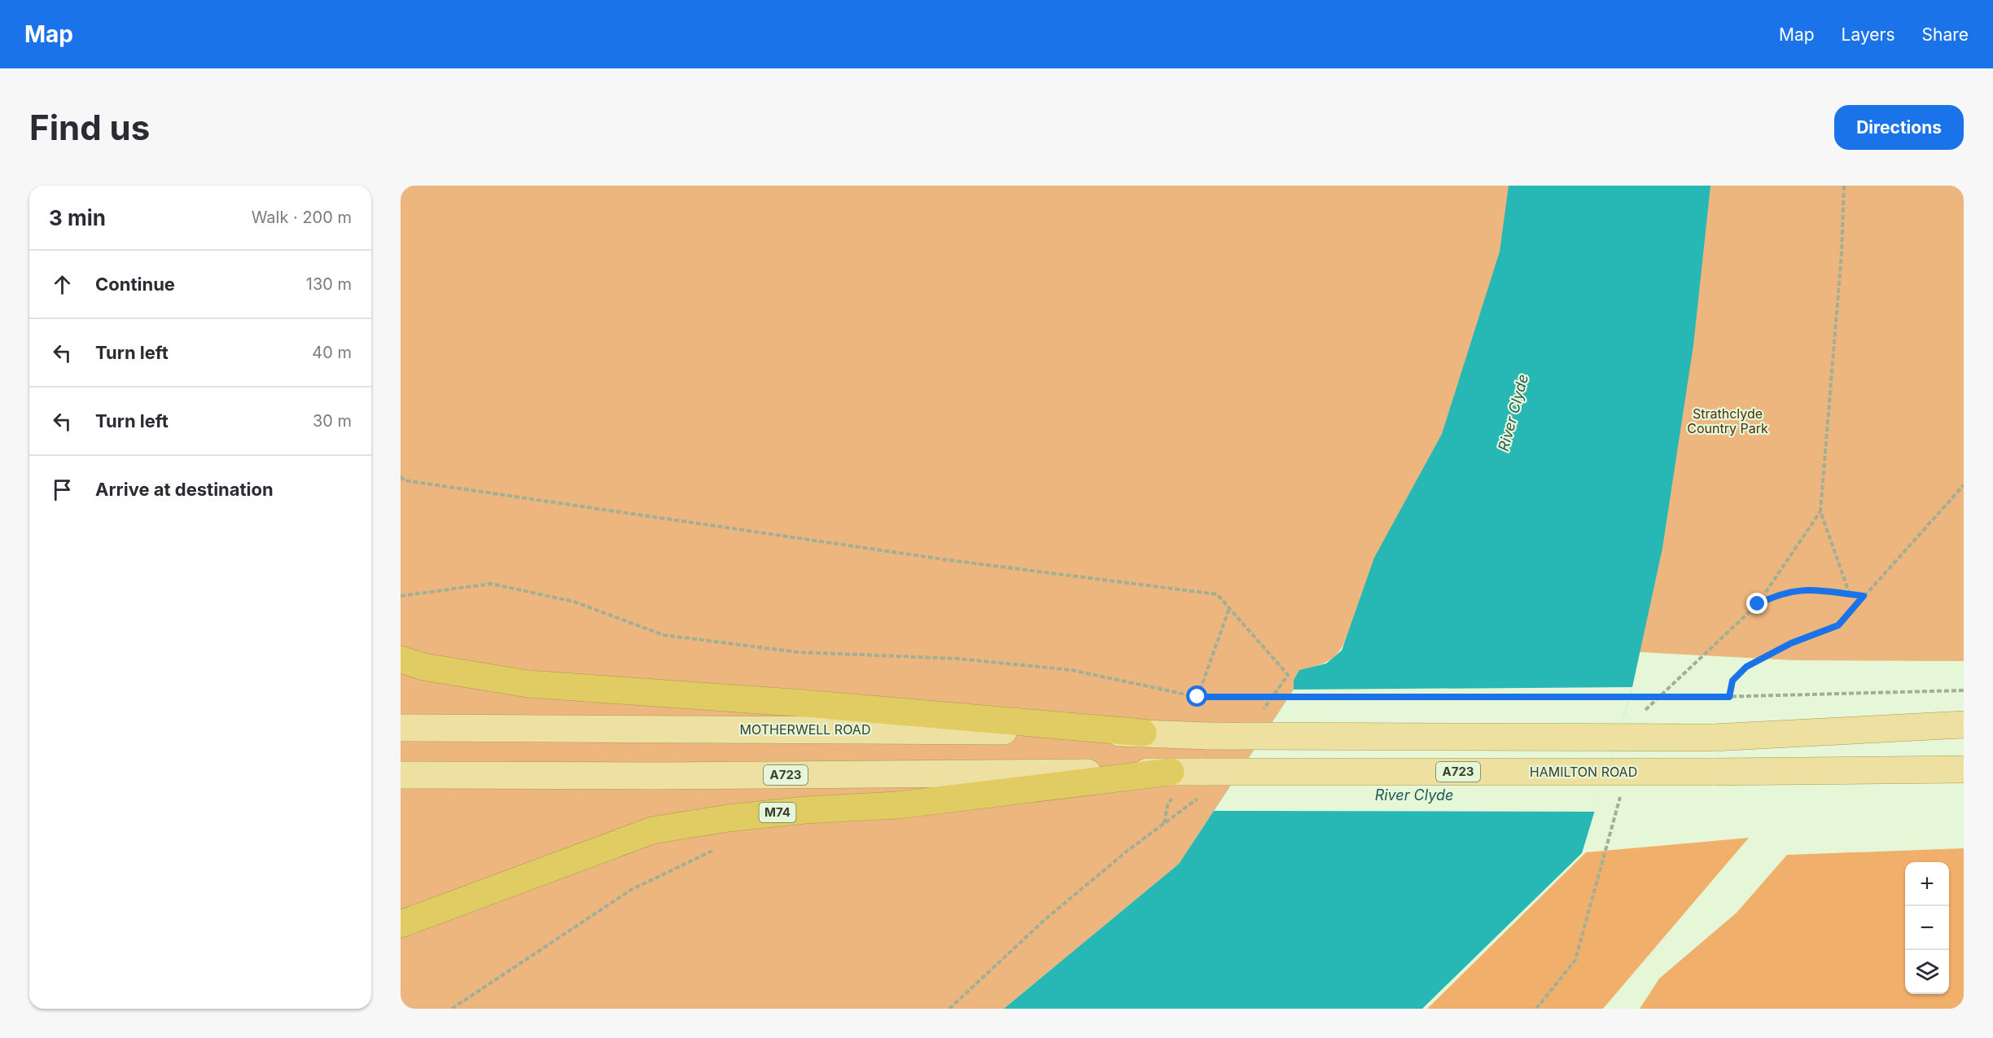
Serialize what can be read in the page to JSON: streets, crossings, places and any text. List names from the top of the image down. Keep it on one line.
{"streets":{"highway":["M74"],"main road":["MOTHERWELL ROAD","A723","HAMILTON ROAD"]},"crossings":[["A723","HAMILTON ROAD"],["A723","M74"],["HAMILTON ROAD","M74"]],"water":["River Clyde"],"parks":["Strathclyde Country Park"],"page":{"header":"Map","nav":["Map","Layers","Share"],"buttons":"Directions","title":"Find us","heading":["3 min","Walk · 200 m"],"list":[["Continue","130 m"],["Turn left","40 m"],["Turn left","30 m"],"Arrive at destination"],"map_buttons":["+","−"]}}
